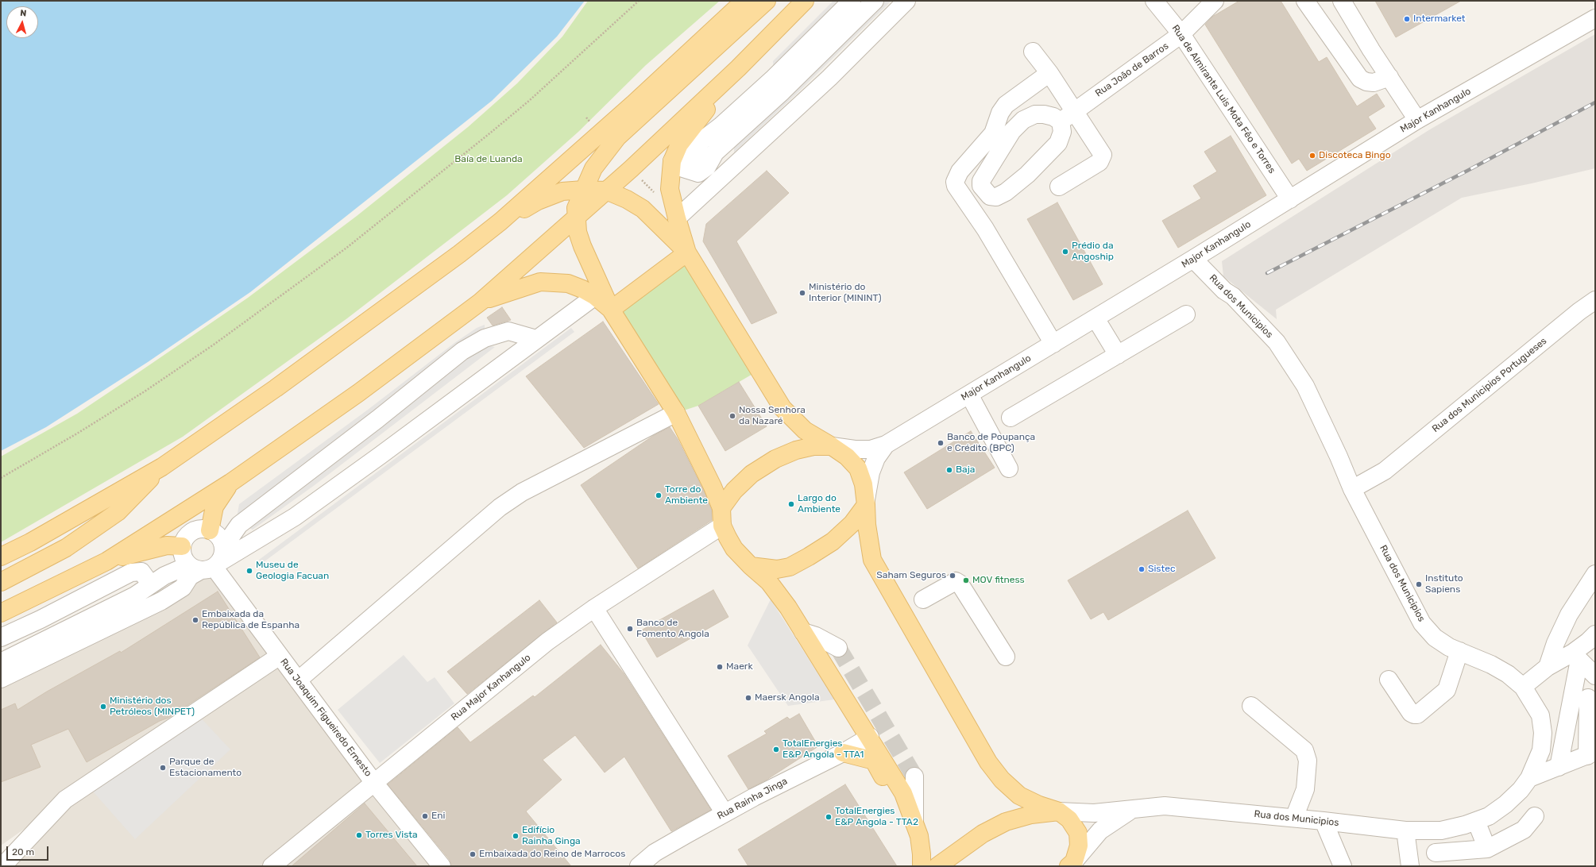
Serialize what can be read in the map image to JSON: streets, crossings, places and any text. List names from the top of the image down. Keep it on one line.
{"streets":{"street":["Rua João de Barros","Rua de Almirante Luis Mota Fêo e Torres","Major Kanhangulo","Rua dos Municipios","Rua dos Municipios Portugueses","Rua Major Kanhangulo","Rua Joaquim Figueiredo Ernesto","Rua Rainha Jinga"]},"crossings":[["Rua João de Barros","Rua de Almirante Luis Mota Fêo e Torres"],["Rua de Almirante Luis Mota Fêo e Torres","Major Kanhangulo"],["Major Kanhangulo","Rua dos Municipios"],["Rua dos Municipios","Rua dos Municipios Portugueses"],["Rua Major Kanhangulo","Rua Joaquim Figueiredo Ernesto"]],"parks":["Baía de Luanda"],"places":["Intermarket","Discoteca Bingo","Prédio da Angoship","Ministério do Interior (MININT)","Nossa Senhora da Nazaré","Banco de Poupança e Crédito (BPC)","Baja","Torre do Ambiente","Largo do Ambiente","Sistec","Museu de Geologia Facuan","Saham Seguros","MOV fitness","Instituto Sapiens","Embaixada da República de Espanha","Banco de Fomento Angola","Maerk","Maersk Angola","Ministério dos Petróleos (MINPET)","TotalEnergies E&P Angola - TTA1","Parque de Estacionamento","Eni","TotalEnergies E&P Angola - TTA2","Torres Vista","Edifício Rainha Ginga","Embaixada do Reino de Marrocos"],"scale_bar":"20 m","north":"top"}
